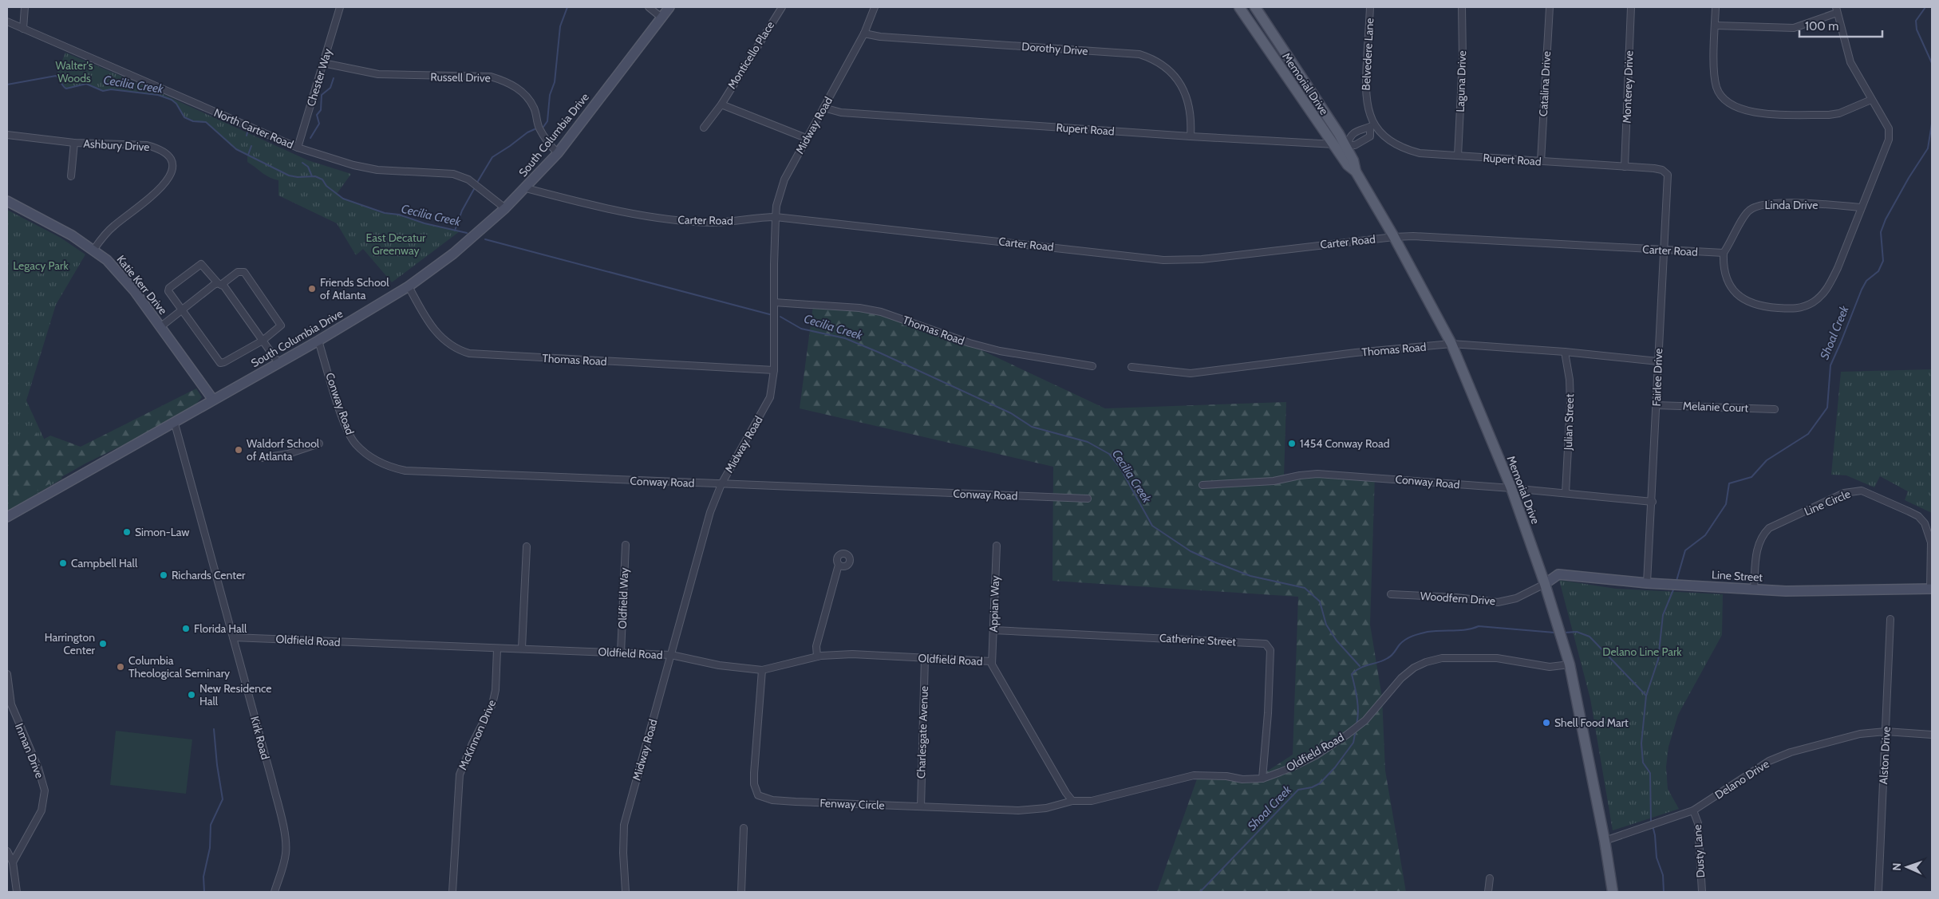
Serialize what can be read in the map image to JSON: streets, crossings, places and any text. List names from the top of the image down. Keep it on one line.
{"streets":{"main road":["Memorial Drive","South Columbia Drive","Katie Kerr Drive","Line Street"],"street":["Dorothy Drive","Belvedere Lane","Monticello Place","Chester Way","Russell Drive","Laguna Drive","Catalina Drive","Monterey Drive","Midway Road","North Carter Road","Rupert Road","Ashbury Drive","Linda Drive","Carter Road","Thomas Road","Fairlee Drive","Conway Road","Melanie Court","Julian Street","Line Circle","Oldfield Way","Woodfern Drive","Appian Way","Catherine Street","Oldfield Road","Charlesgate Avenue","McKinnon Drive","Kirk Road","Inman Drive","Alston Drive","Delano Drive","Fenway Circle","Dusty Lane"]},"crossings":[["Dorothy Drive","Midway Road"],["Dorothy Drive","Rupert Road"],["Belvedere Lane","Rupert Road"],["Chester Way","Russell Drive"],["Chester Way","North Carter Road"],["Russell Drive","South Columbia Drive"],["Laguna Drive","Rupert Road"],["Memorial Drive","Rupert Road"],["Memorial Drive","Carter Road"],["Memorial Drive","Thomas Road"],["Memorial Drive","Conway Road"],["Memorial Drive","Line Street"],["Memorial Drive","Woodfern Drive"],["Memorial Drive","Oldfield Road"],["Memorial Drive","Delano Drive"],["Catalina Drive","Rupert Road"],["Monterey Drive","Rupert Road"],["Midway Road","Rupert Road"],["Midway Road","Carter Road"],["Midway Road","Thomas Road"],["Midway Road","Conway Road"],["Midway Road","Oldfield Road"],["North Carter Road","South Columbia Drive"],["Rupert Road","Fairlee Drive"],["South Columbia Drive","Carter Road"],["South Columbia Drive","Katie Kerr Drive"],["South Columbia Drive","Thomas Road"],["South Columbia Drive","Conway Road"],["South Columbia Drive","Kirk Road"],["Ashbury Drive","Katie Kerr Drive"],["Linda Drive","Carter Road"],["Carter Road","Fairlee Drive"],["Thomas Road","Fairlee Drive"],["Thomas Road","Julian Street"],["Fairlee Drive","Conway Road"],["Fairlee Drive","Melanie Court"],["Fairlee Drive","Line Street"],["Conway Road","Julian Street"],["Line Circle","Line Street"],["Line Street","Woodfern Drive"],["Oldfield Way","Oldfield Road"],["Appian Way","Catherine Street"],["Appian Way","Oldfield Road"],["Catherine Street","Oldfield Road"],["Oldfield Road","Charlesgate Avenue"],["Oldfield Road","McKinnon Drive"],["Oldfield Road","Kirk Road"],["Oldfield Road","Fenway Circle"],["Charlesgate Avenue","Fenway Circle"],["Alston Drive","Delano Drive"],["Delano Drive","Dusty Lane"]],"water":["Cecilia Creek","Shoal Creek"],"parks":["Walter's Woods","East Decatur Greenway","Legacy Park","Delano Line Park"],"places":["Friends School of Atlanta","1454 Conway Road","Waldorf School of Atlanta","Simon-Law","Campbell Hall","Richards Center","Florida Hall","Harrington Center","Columbia Theological Seminary","New Residence Hall","Shell Food Mart"],"scale_bar":"100 m","north":"left"}
